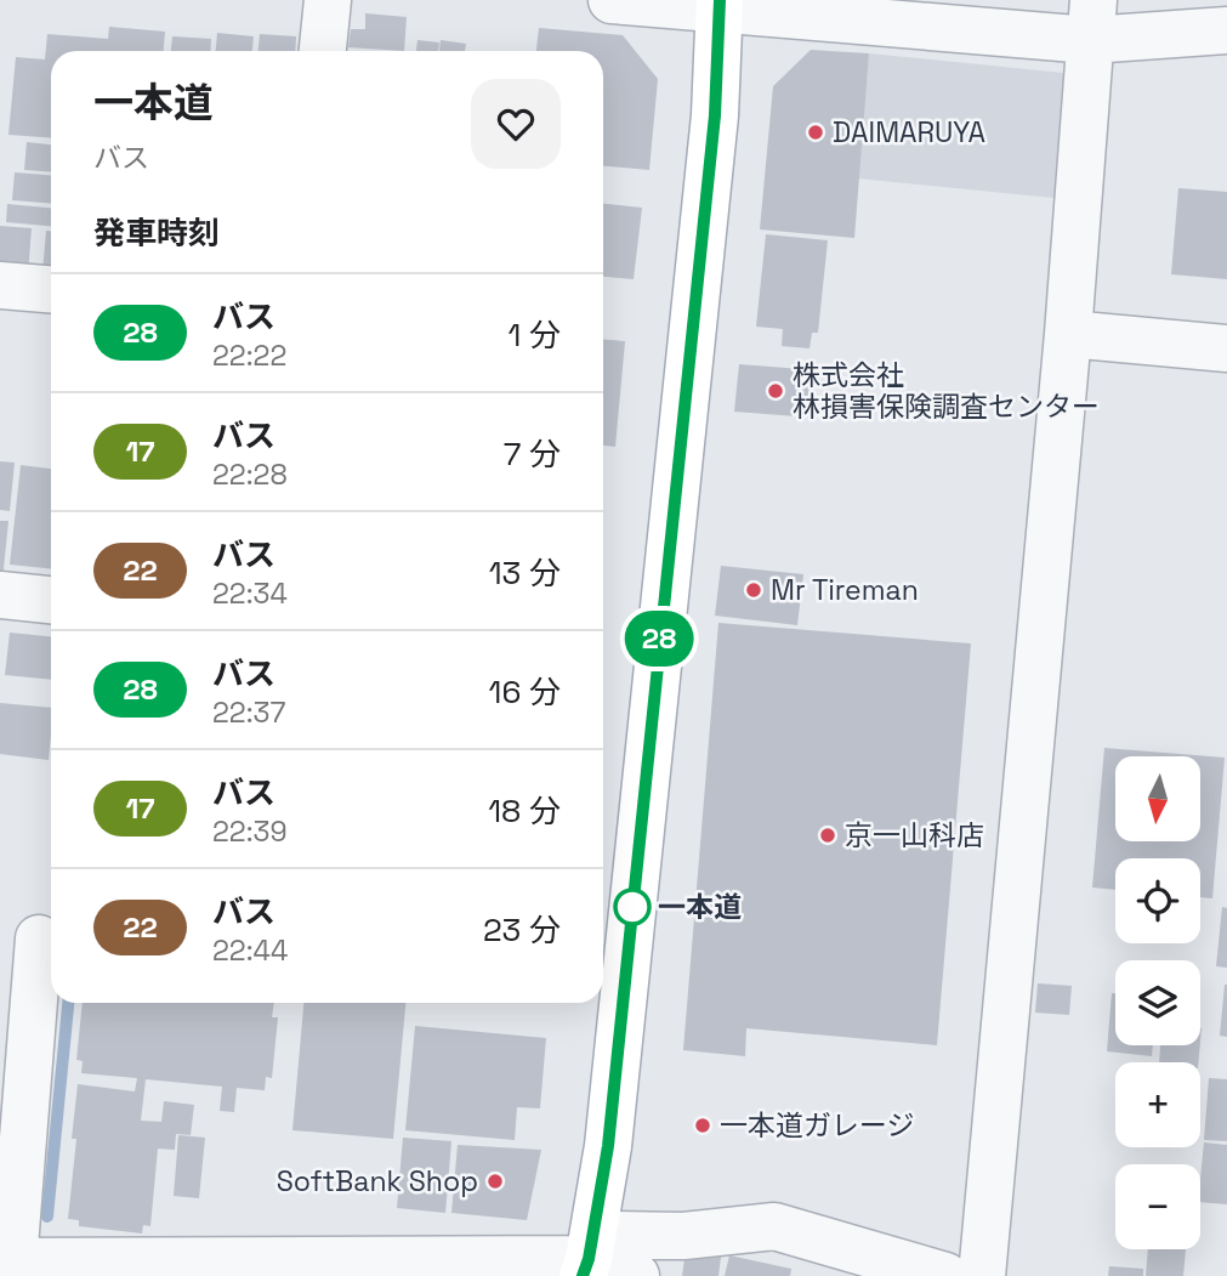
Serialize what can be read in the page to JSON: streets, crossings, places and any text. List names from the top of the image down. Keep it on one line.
{"places":["DAIMARUYA","株式会社 林損害保険調査センター","Mr Tireman","京一山科店","一本道","一本道ガレージ","SoftBank Shop"],"lines":["bus line 28"],"north":"bottom","page":{"on_map":"28","heading":[["一本道","バス"],"発車時刻"],"list":[{"mark":"28","name":"バス","note":"22:22","value":"1 分"},{"mark":"17","name":"バス","note":"22:28","value":"7 分"},{"mark":"22","name":"バス","note":"22:34","value":"13 分"},{"mark":"28","name":"バス","note":"22:37","value":"16 分"},{"mark":"17","name":"バス","note":"22:39","value":"18 分"},{"mark":"22","name":"バス","note":"22:44","value":"23 分"}],"map_buttons":["+","−"]}}
